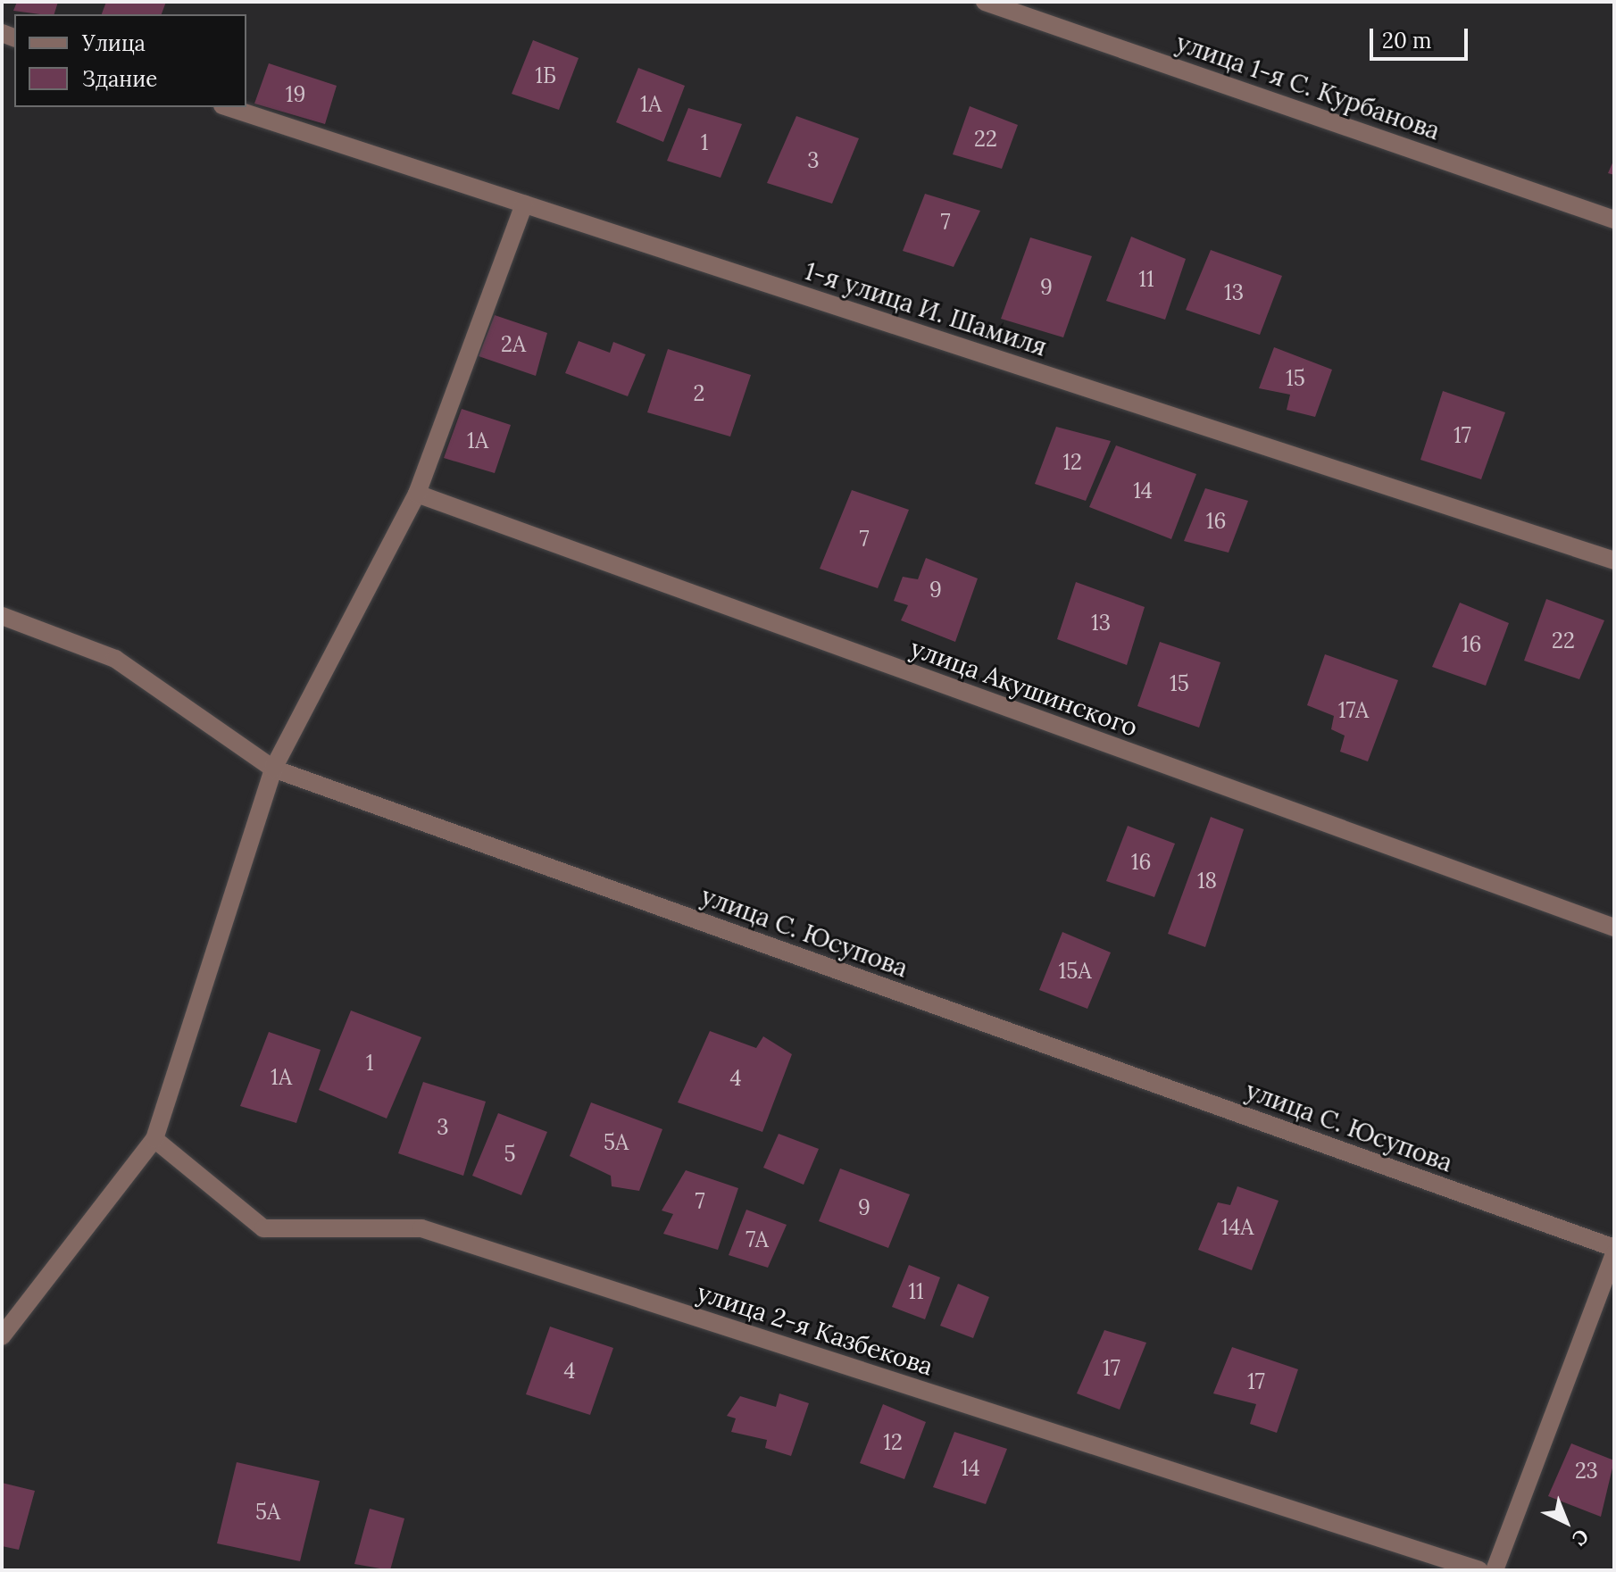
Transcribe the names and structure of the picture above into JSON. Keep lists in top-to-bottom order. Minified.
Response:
{"streets":{"street":["улица 1-я С. Курбанова","1-я улица И. Шамиля","улица Акушинского","улица С. Юсупова","улица 2-я Казбекова"]},"house_numbers":["1Б","19","1А","22","1","3","7","11","9","13","2А","15","2","17","1А","12","14","16","7","9","13","22","16","15","17А","16","18","15А","1","1А","4","3","5А","5","7","9","14А","7А","11","17","4","17","12","14","23","5А"],"legend":["Улица","Здание"],"scale_bar":"20 m","north":"bottom right"}
